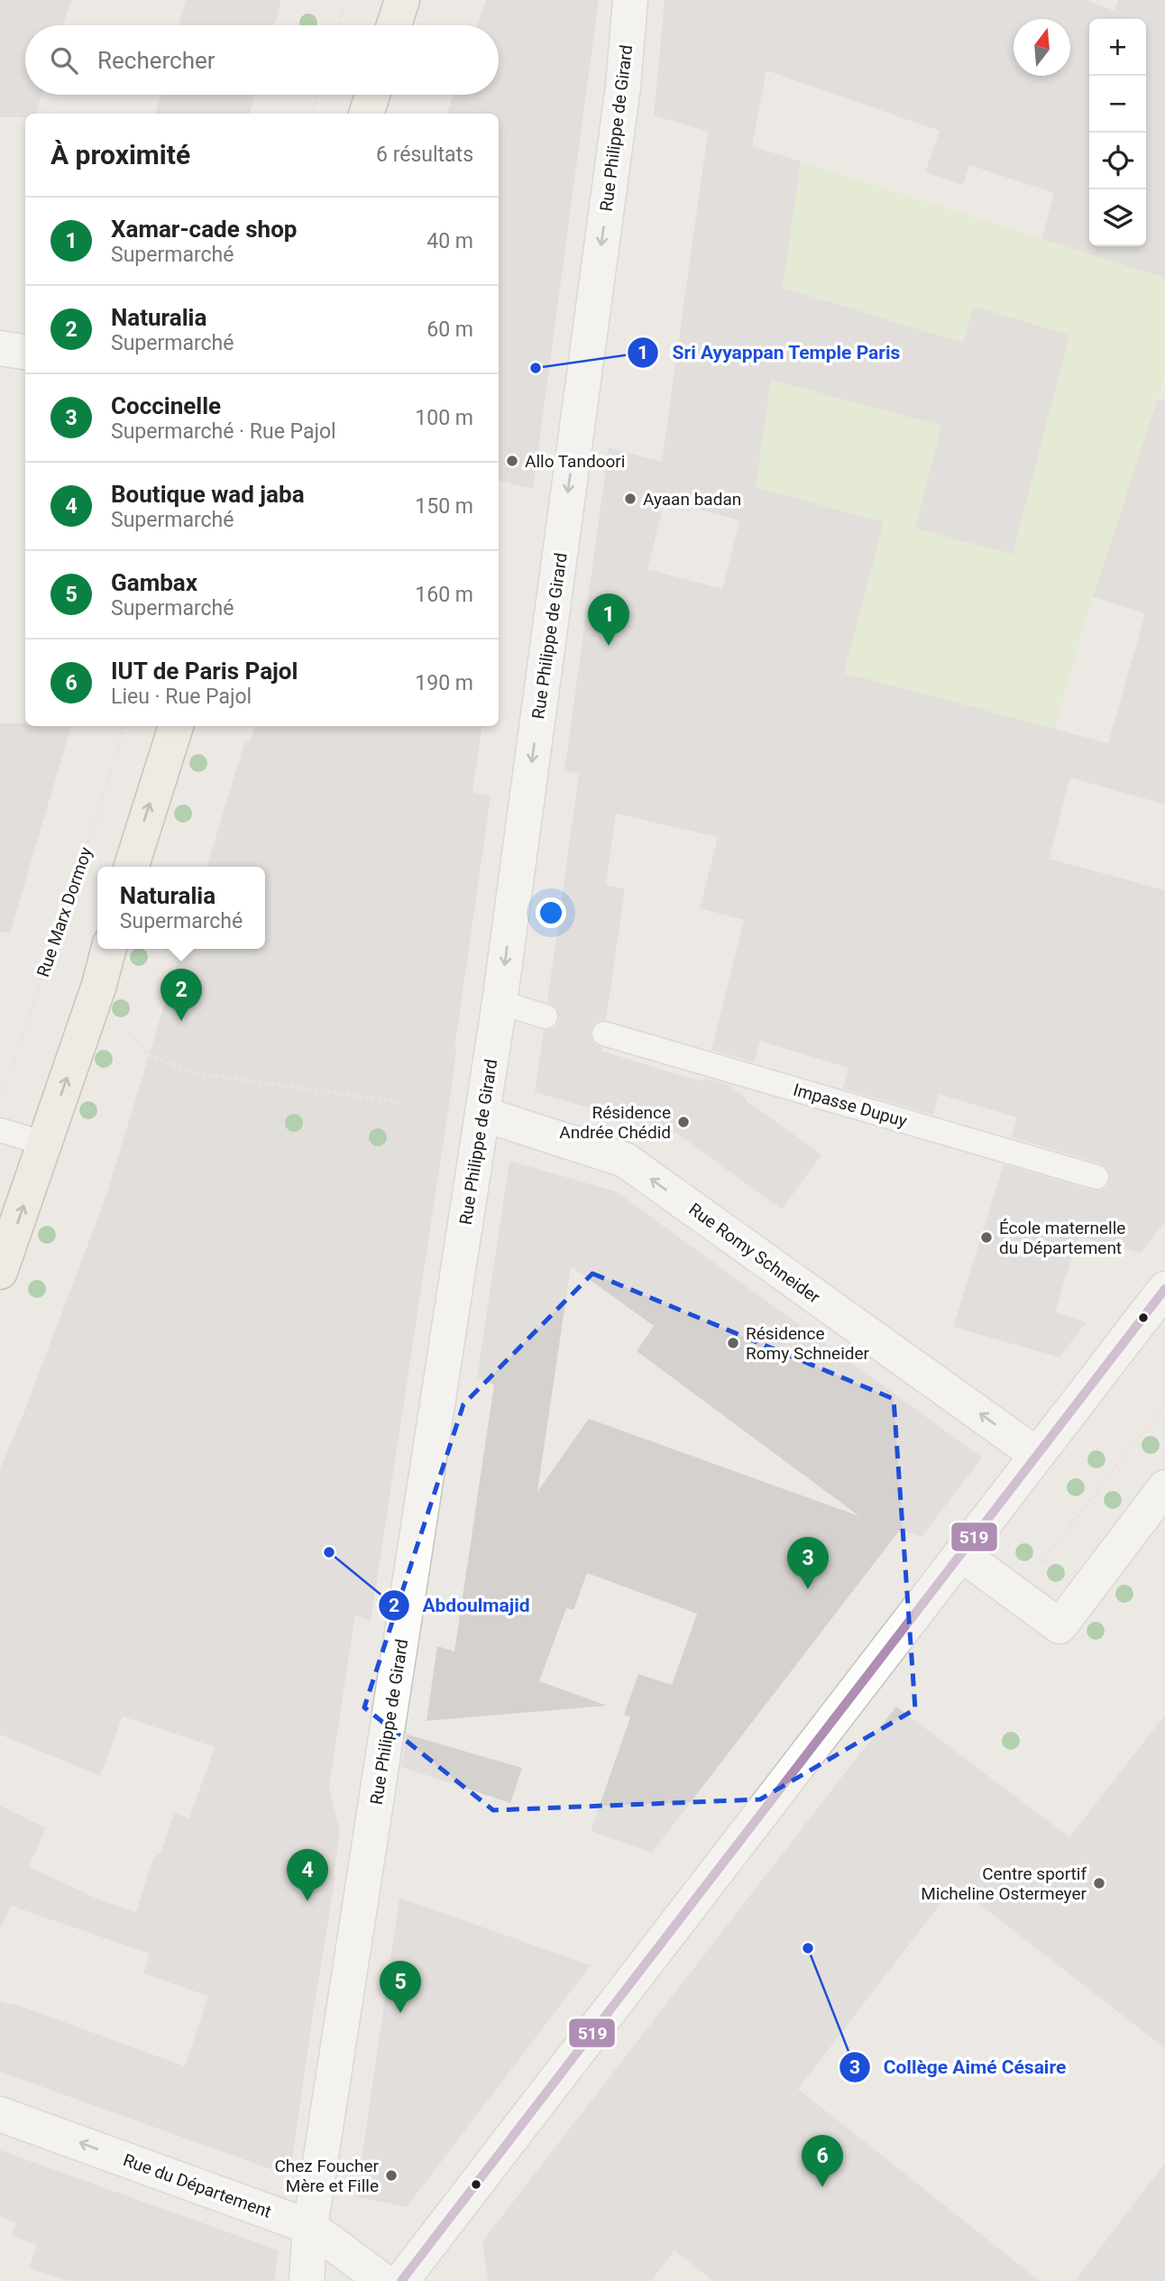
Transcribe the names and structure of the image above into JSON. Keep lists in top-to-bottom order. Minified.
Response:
{"streets":{"street":["Rue Philippe de Girard","Rue Romy Schneider","Rue du Département"],"lane":["Impasse Dupuy"],"path":["Rue Marx Dormoy"]},"crossings":[["Rue Philippe de Girard","Rue Romy Schneider"],["Rue Philippe de Girard","Rue du Département"]],"one_way":["Rue Philippe de Girard","Rue Romy Schneider","Rue du Département"],"places":["Sri Ayyappan Temple Paris","Allo Tandoori","Ayaan badan","Résidence Andrée Chédid","École maternelle du Département","Résidence Romy Schneider","Abdoulmajid","Centre sportif Micheline Ostermeyer","Collège Aimé Césaire","Chez Foucher Mère et Fille"],"lines":["transit line 519"],"north":"top","page":{"map_buttons":["+","−"],"search":"Rechercher","heading":["À proximité","6 résultats"],"list":[{"mark":"1","name":"Xamar-cade shop","note":"Supermarché","value":"40 m"},{"mark":"2","name":"Naturalia","note":"Supermarché","value":"60 m"},{"mark":"3","name":"Coccinelle","note":"Supermarché · Rue Pajol","value":"100 m"},{"mark":"4","name":"Boutique wad jaba","note":"Supermarché","value":"150 m"},{"mark":"5","name":"Gambax","note":"Supermarché","value":"160 m"},{"mark":"6","name":"IUT de Paris Pajol","note":"Lieu · Rue Pajol","value":"190 m"}],"pins":["1","2","3","4","5","6"],"popup":["Naturalia","Supermarché"]}}
